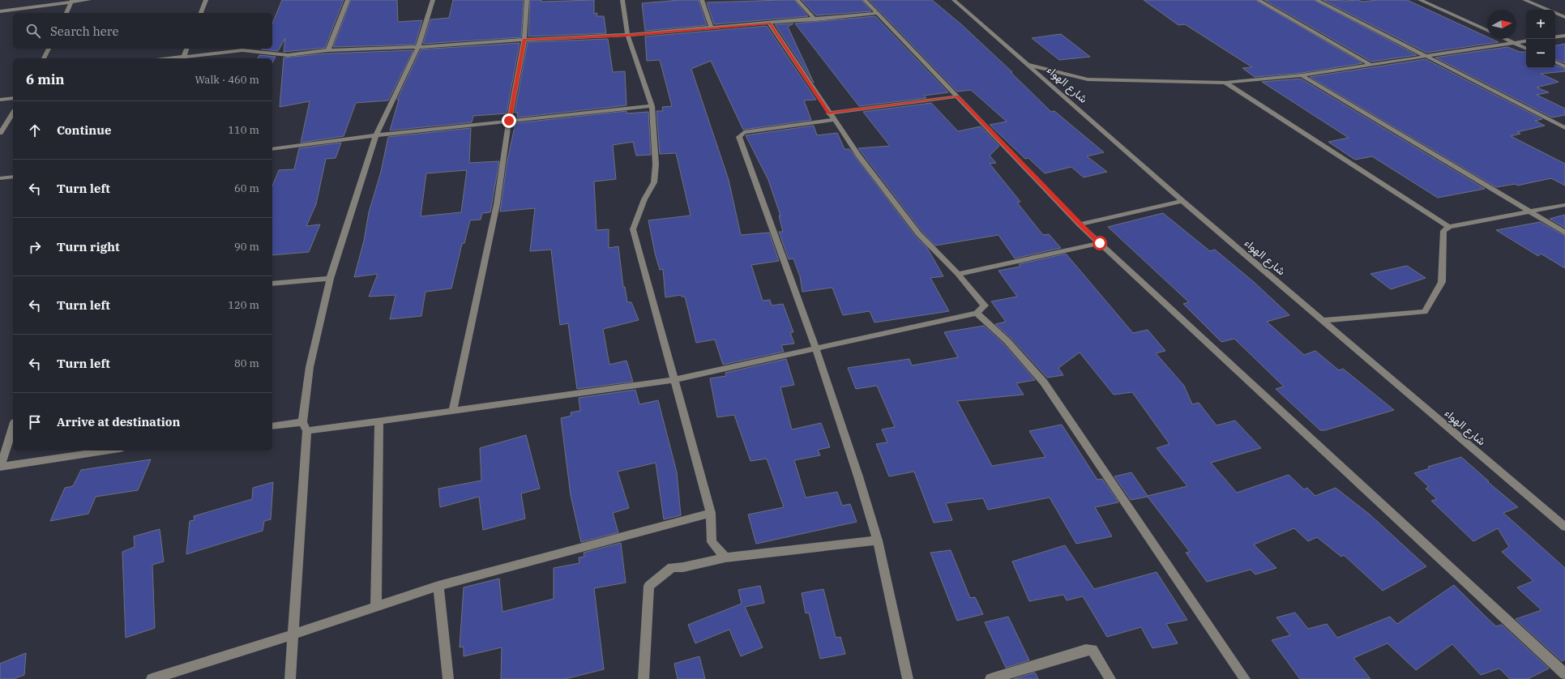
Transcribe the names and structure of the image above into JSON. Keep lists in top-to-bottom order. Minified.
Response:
{"streets":{"street":["شارع الهواء"]},"north":"right","page":{"map_buttons":["+","−"],"search":"Search here","heading":["6 min","Walk · 460 m"],"list":[["Continue","110 m"],["Turn left","60 m"],["Turn right","90 m"],["Turn left","120 m"],["Turn left","80 m"],"Arrive at destination"]}}
